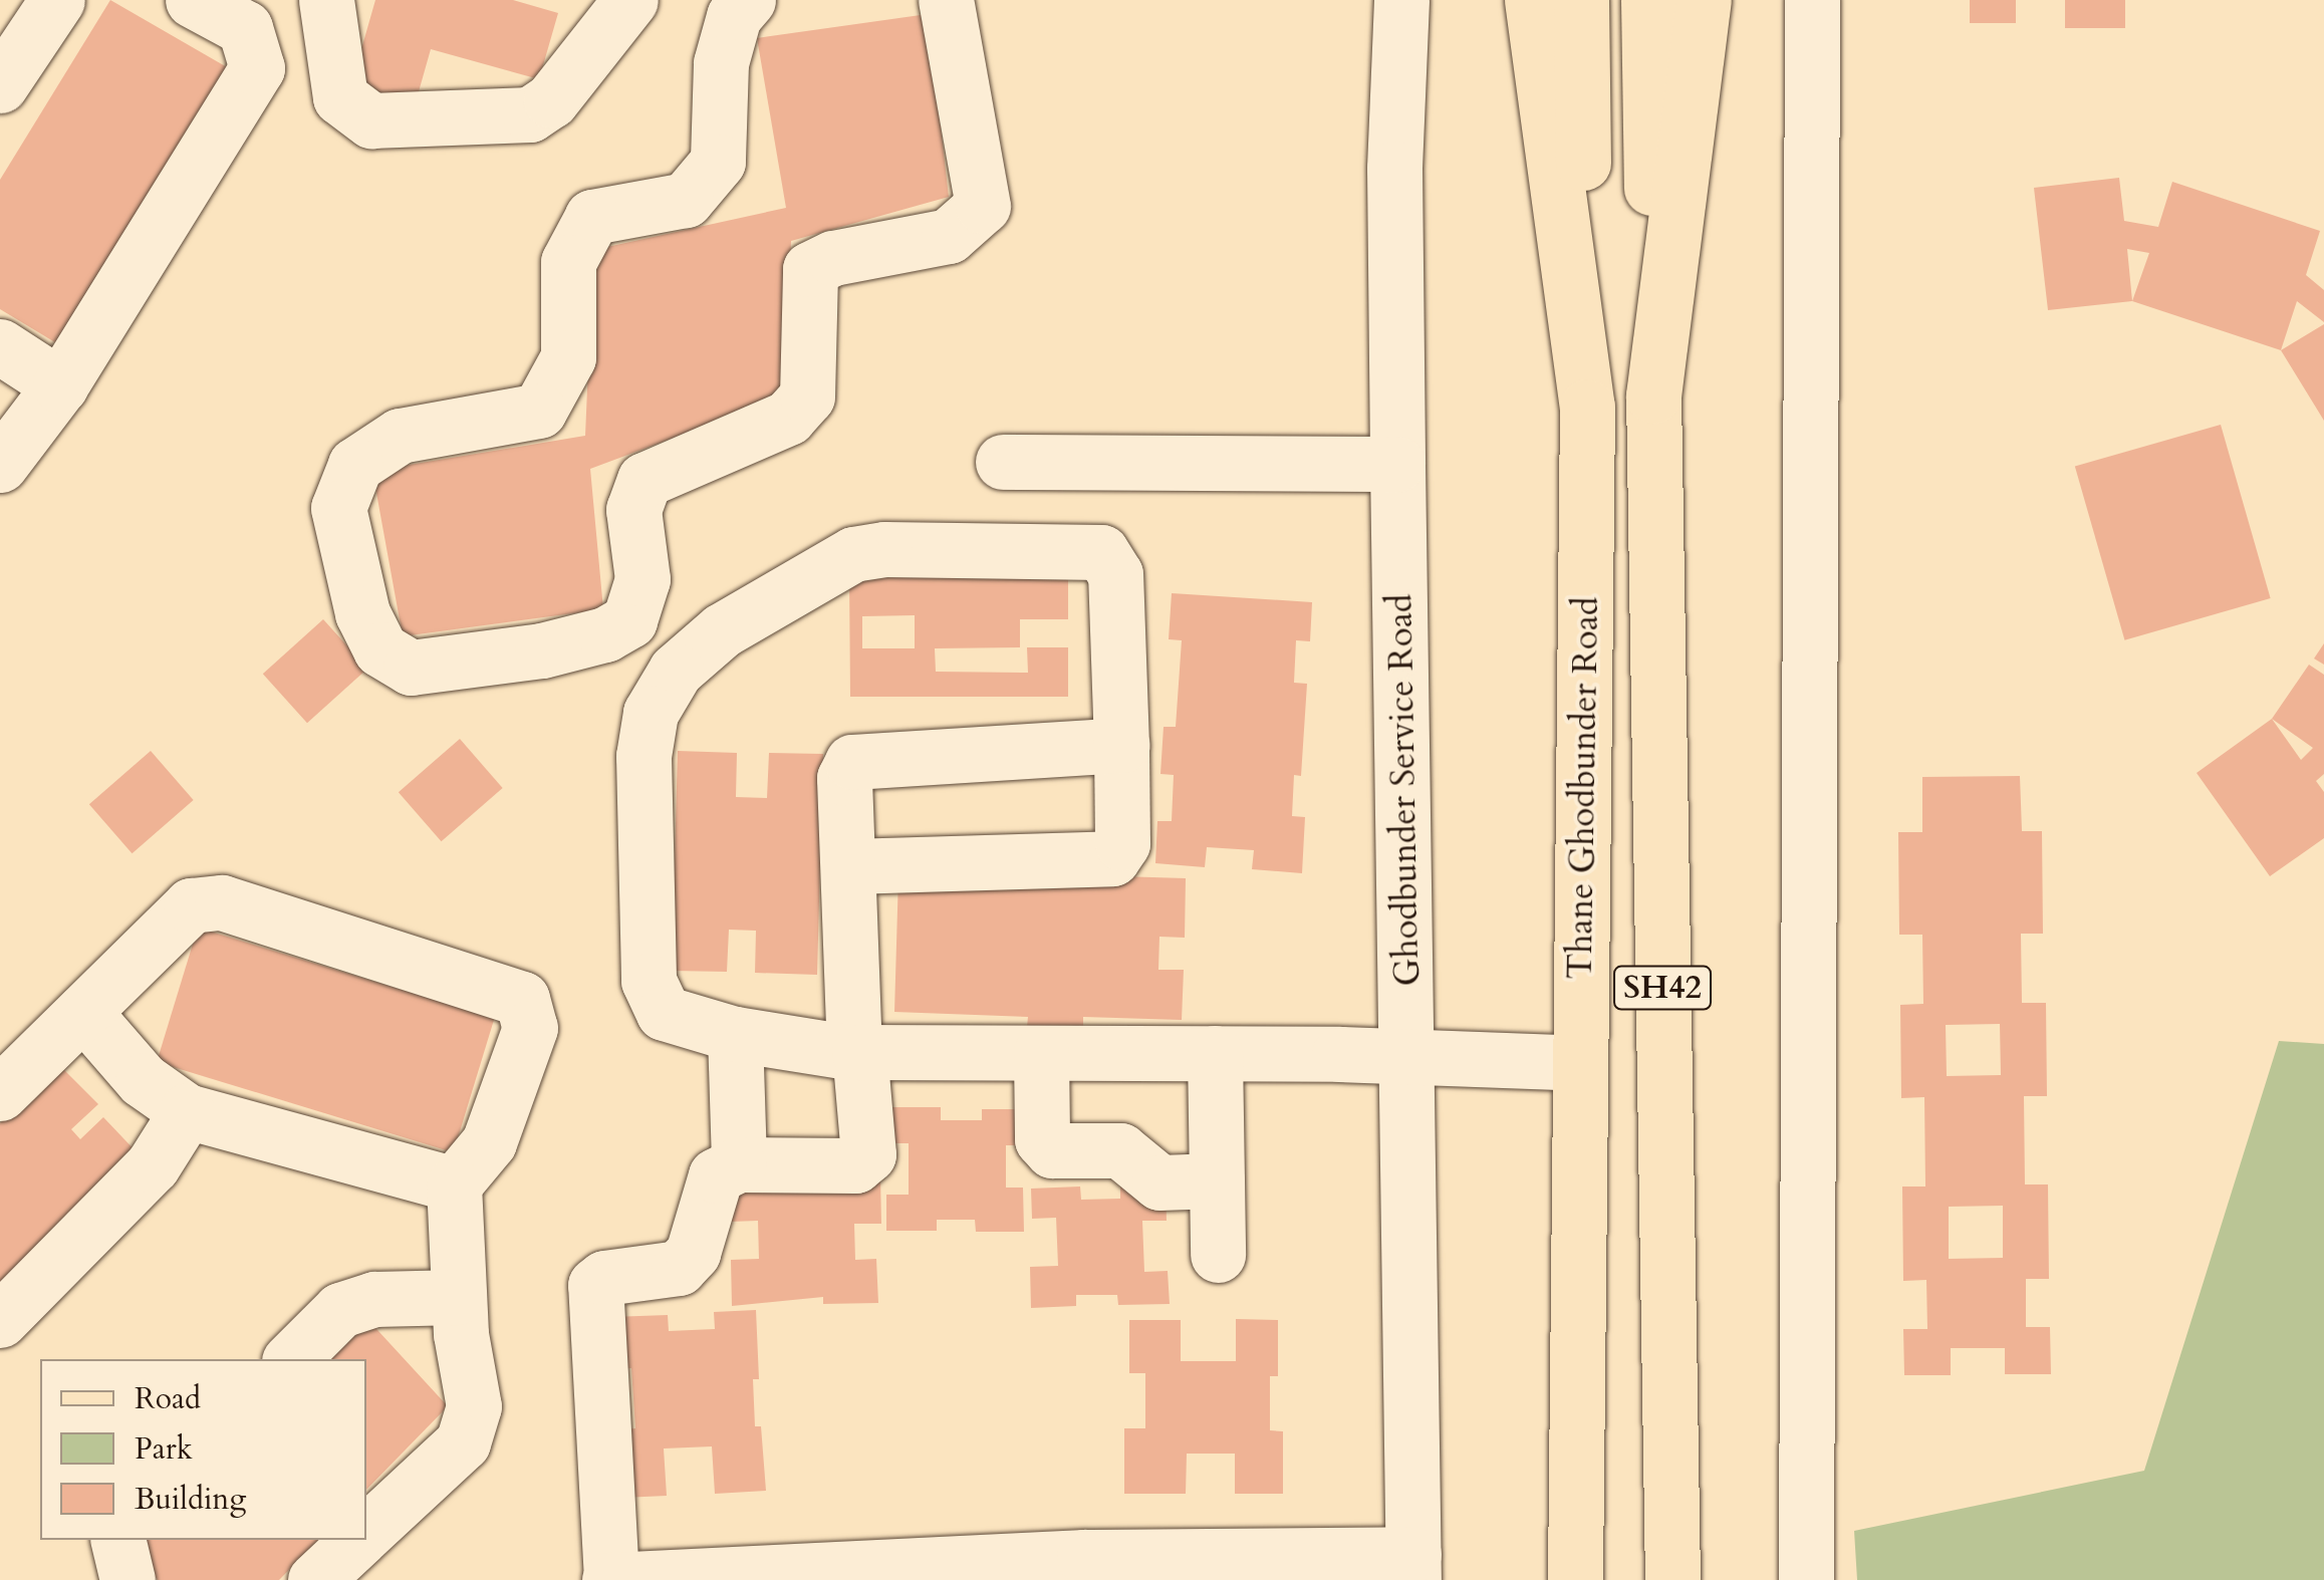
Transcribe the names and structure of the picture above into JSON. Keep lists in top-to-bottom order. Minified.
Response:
{"streets":{"main road":["Thane Ghodbunder Road","SH42"],"street":["Ghodbunder Service Road"]},"legend":["Road","Park","Building"]}
